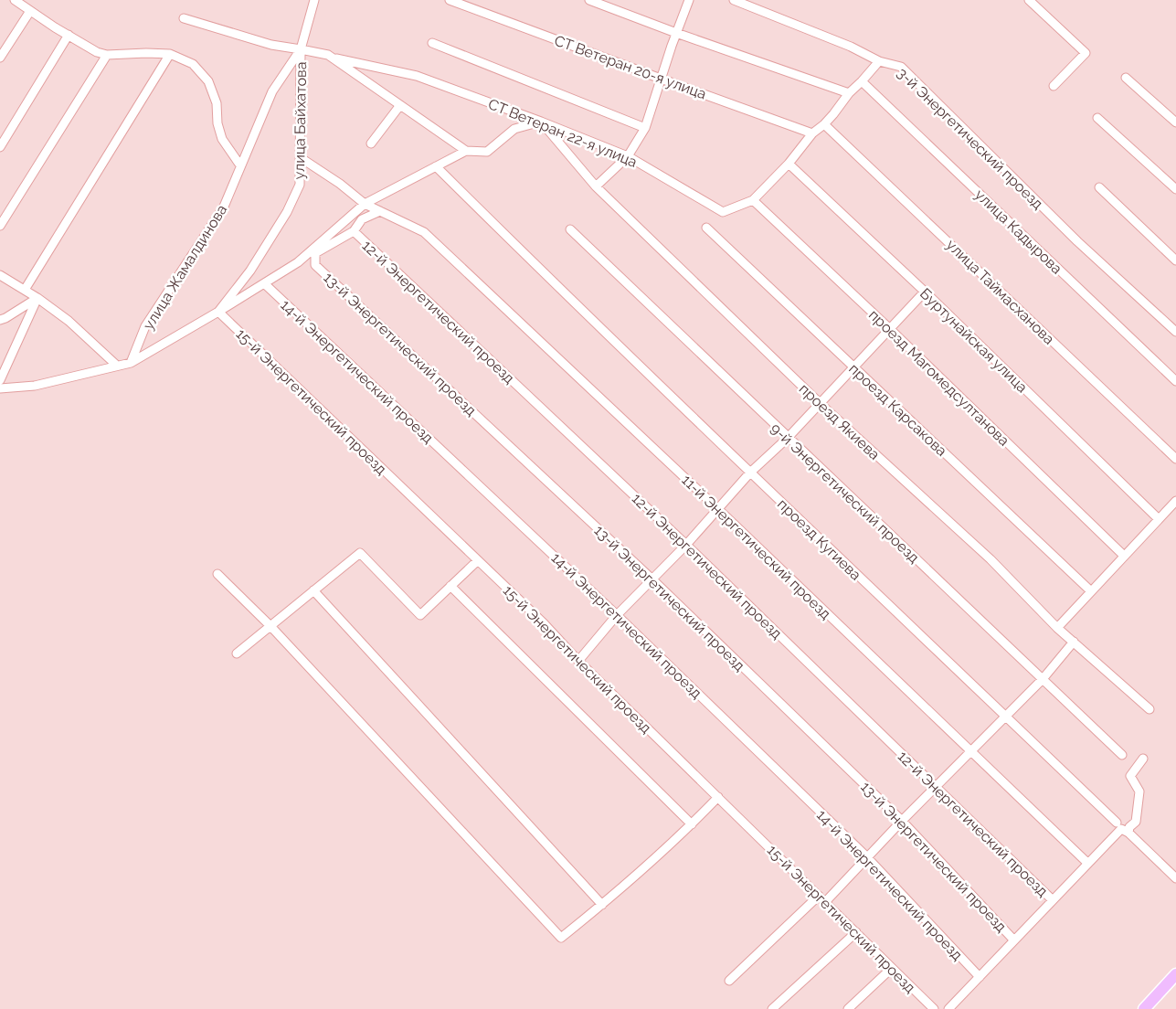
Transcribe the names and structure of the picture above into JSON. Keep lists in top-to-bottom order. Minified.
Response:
{"streets":{"street":["СТ Ветеран 20-я улица","улица Байхатова","СТ Ветеран 22-я улица","3-й Энергетический проезд","улица Кадырова","улица Жамалдинова","улица Таймасханова","12-й Энергетический проезд","Буртунайская улица","13-й Энергетический проезд","14-й Энергетический проезд","проезд Магомедсултанова","15-й Энергетический проезд","проезд Карсакова","проезд Якиева","9-й Энергетический проезд","проезд Кугиева","11-й Энергетический проезд"]},"crossings":[["СТ Ветеран 20-я улица","3-й Энергетический проезд"],["улица Байхатова","СТ Ветеран 22-я улица"],["улица Байхатова","улица Жамалдинова"],["улица Байхатова","15-й Энергетический проезд"],["улица Байхатова","11-й Энергетический проезд"],["СТ Ветеран 22-я улица","3-й Энергетический проезд"],["СТ Ветеран 22-я улица","проезд Магомедсултанова"],["СТ Ветеран 22-я улица","проезд Якиева"],["3-й Энергетический проезд","улица Кадырова"],["3-й Энергетический проезд","улица Таймасханова"],["3-й Энергетический проезд","Буртунайская улица"],["3-й Энергетический проезд","проезд Магомедсултанова"]]}
